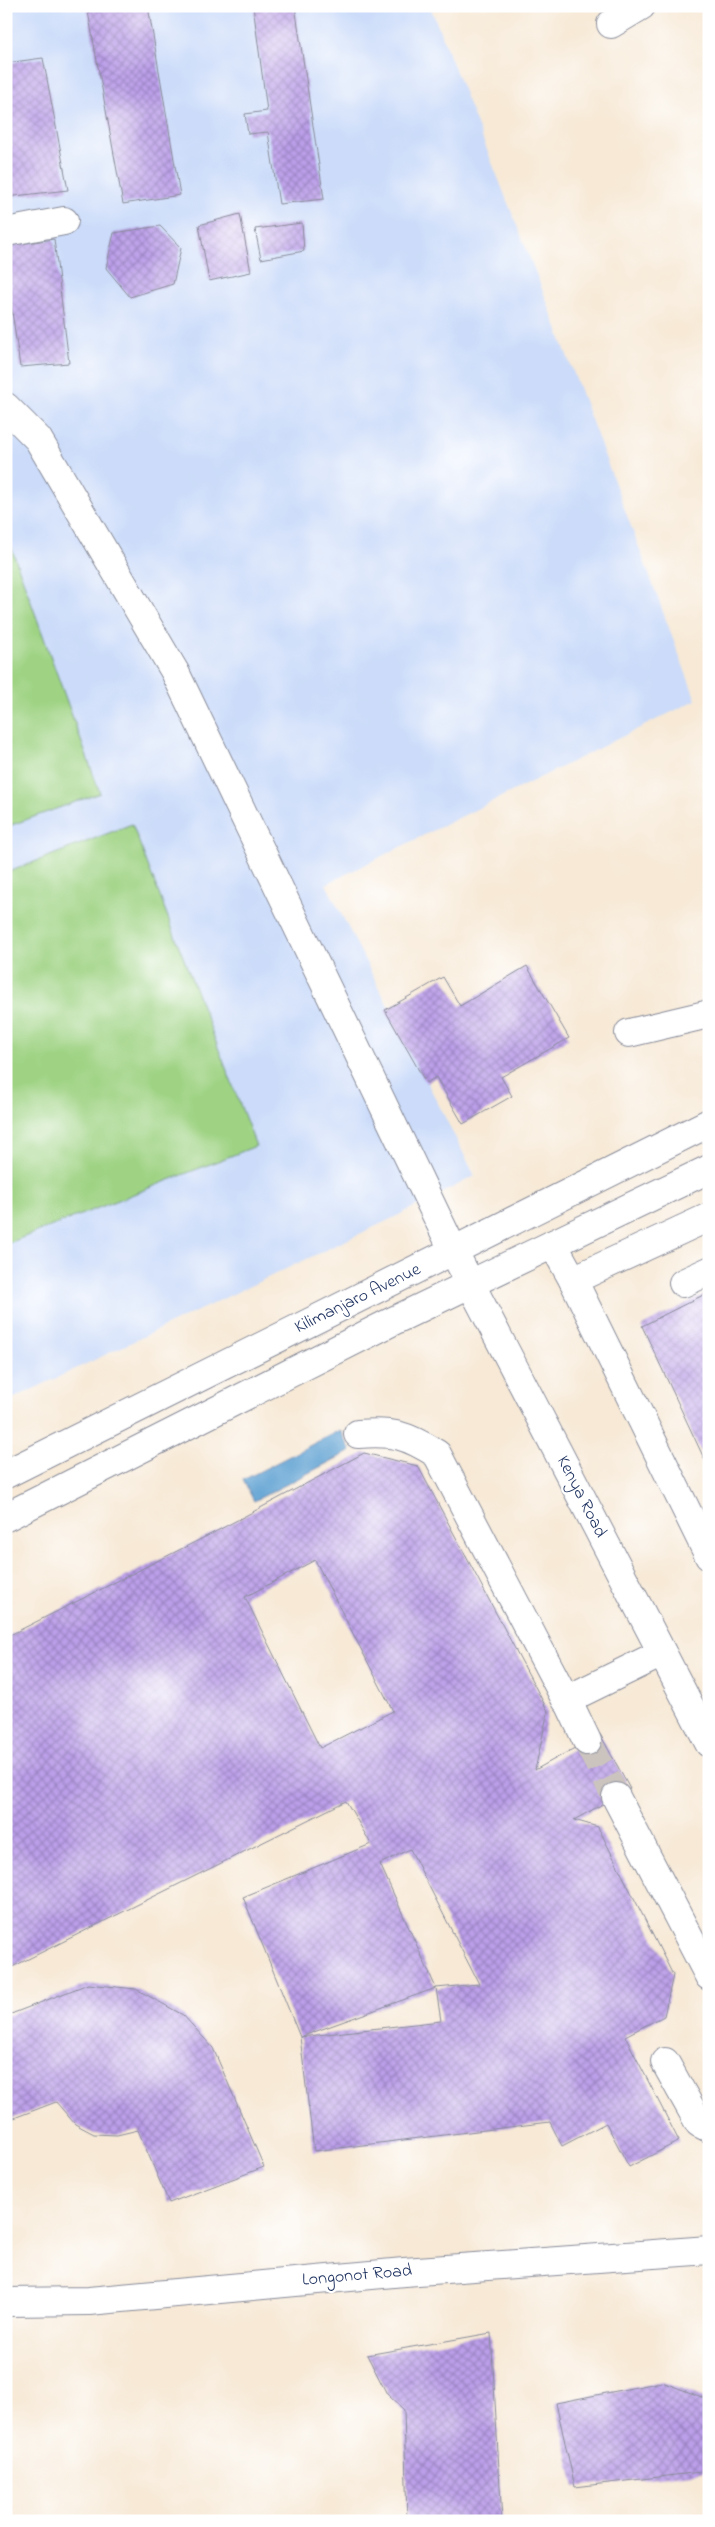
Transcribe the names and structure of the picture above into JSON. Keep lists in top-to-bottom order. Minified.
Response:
{"streets":{"street":["Kilimanjaro Avenue","Kenya Road","Longonot Road"]},"crossings":[["Kilimanjaro Avenue","Kenya Road"]]}
